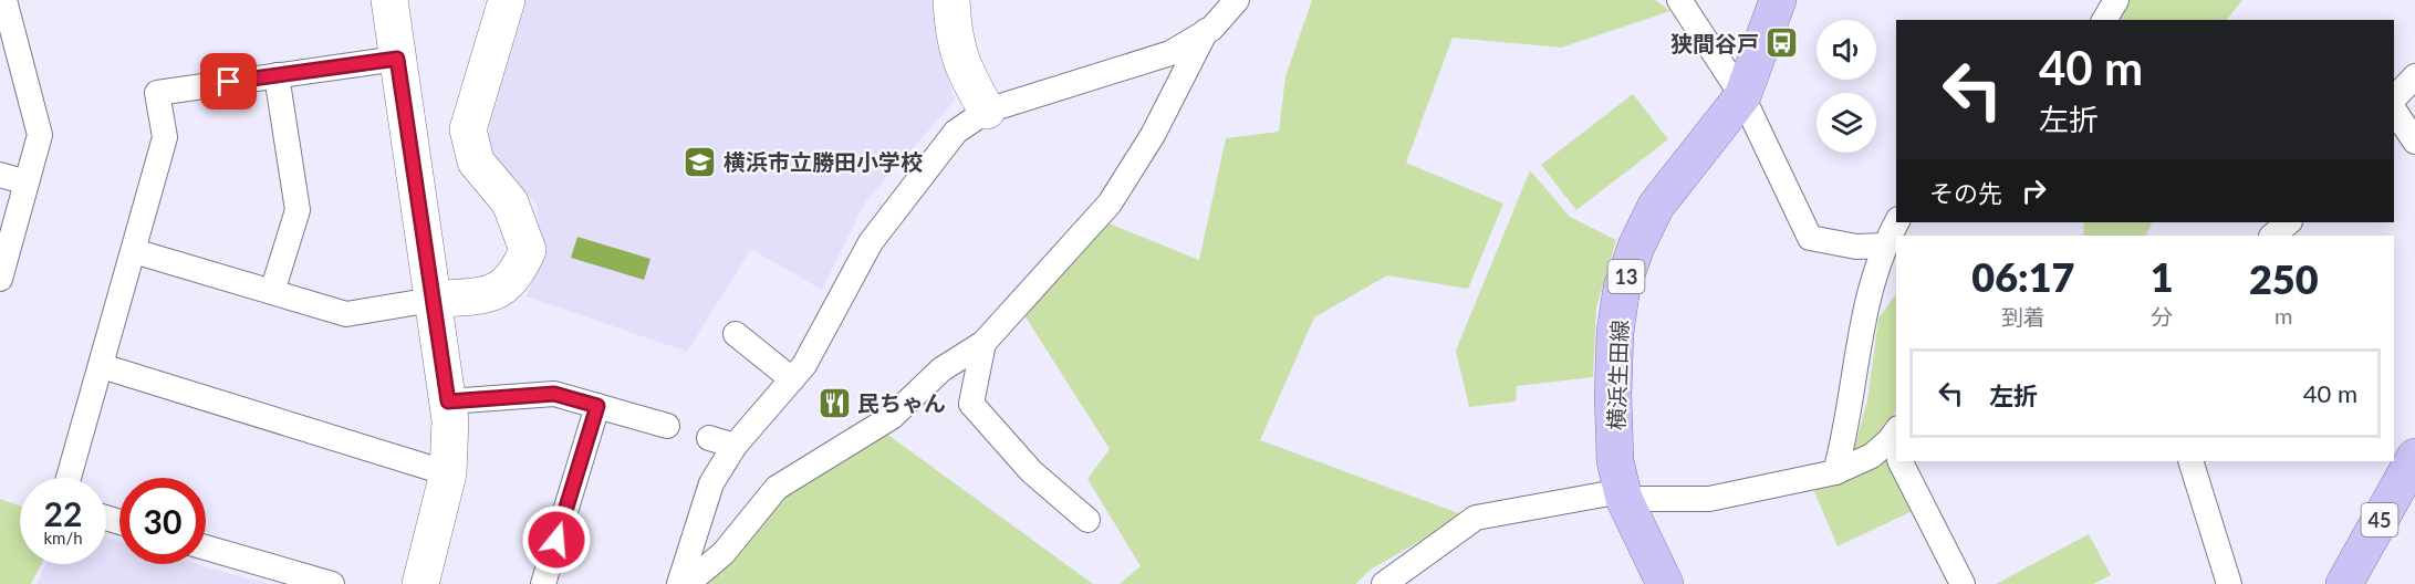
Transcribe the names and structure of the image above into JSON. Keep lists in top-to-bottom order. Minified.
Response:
{"streets":{"main road":["13","横浜生田線","45"]},"places":{"bus stop":["狭間谷戸"],"school or university":["横浜市立勝田小学校"],"restaurant":["民ちゃん"]},"page":{"turn":["40 m","左折"],"then":"その先","eta":["06:17","到着","1","分","250","m"],"list":[{"name":"左折","value":"40 m"}],"speed":"22 km/h","limit":"30"}}
